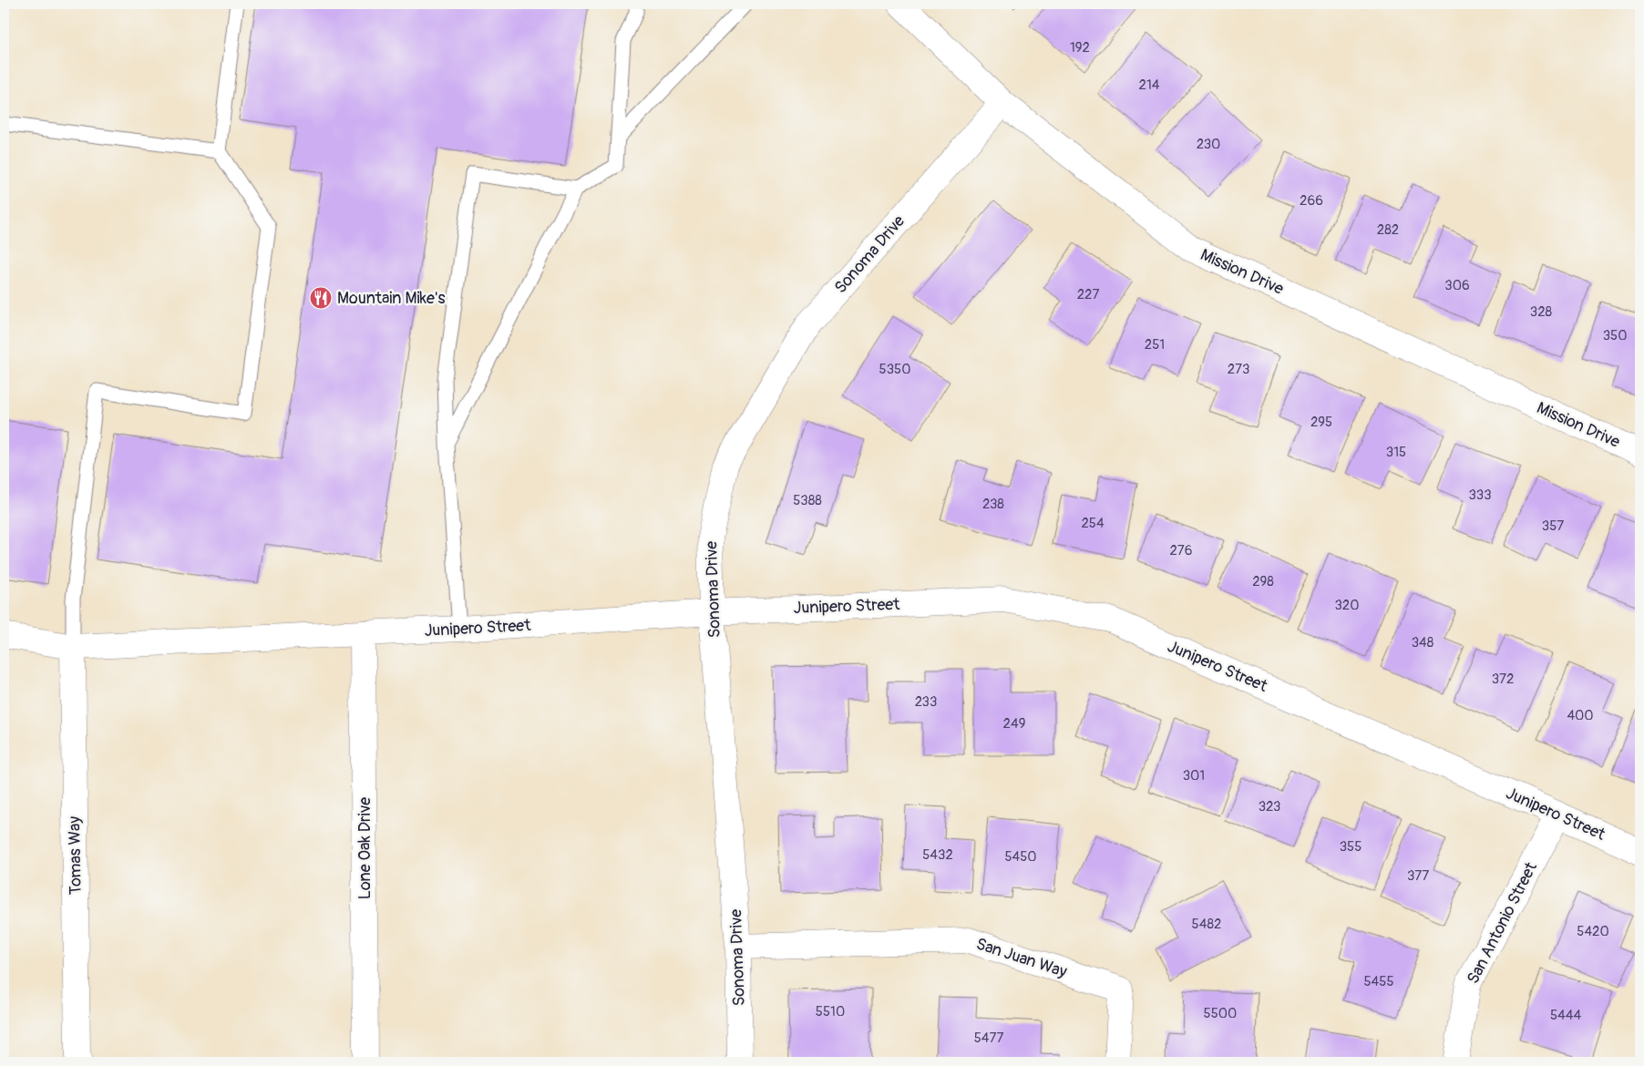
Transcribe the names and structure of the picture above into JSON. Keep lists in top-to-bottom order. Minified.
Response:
{"streets":{"street":["Sonoma Drive","Mission Drive","Junipero Street","Lone Oak Drive","Tomas Way","San Antonio Street","San Juan Way"]},"crossings":[["Sonoma Drive","Mission Drive"],["Sonoma Drive","Junipero Street"],["Sonoma Drive","San Juan Way"],["Junipero Street","Lone Oak Drive"],["Junipero Street","Tomas Way"],["Junipero Street","San Antonio Street"]],"places":{"restaurant":["Mountain Mike's"]},"house_numbers":["192","214","230","266","282","306","227","328","350","251","5350","273","295","315","333","5388","238","254","357","276","298","320","348","372","233","400","249","301","323","355","5432","5450","377","5482","5420","5455","5510","5500","5444","5477"]}
